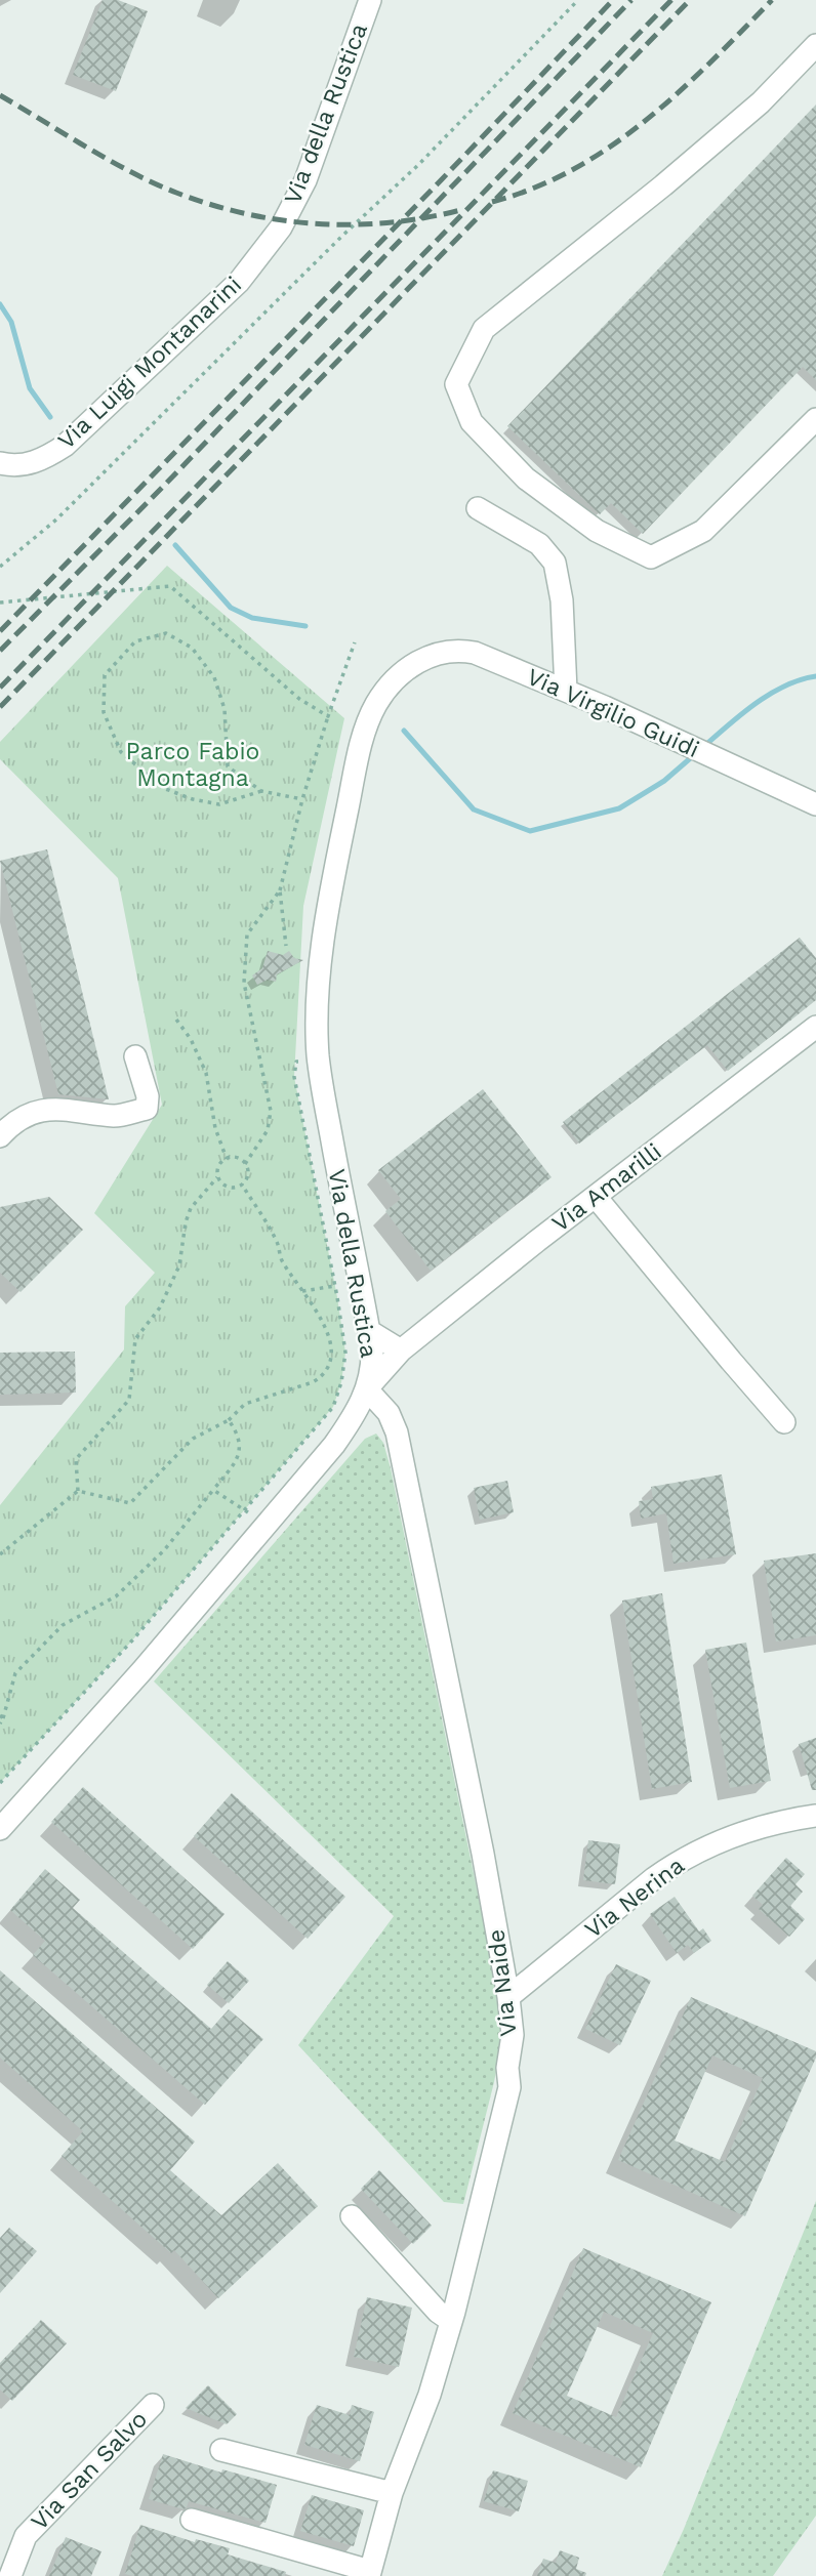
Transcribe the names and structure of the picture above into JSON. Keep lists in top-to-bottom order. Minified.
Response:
{"streets":{"street":["Via della Rustica","Via Luigi Montanarini","Via Virgilio Guidi","Via Amarilli","Via Nerina","Via Naide","Via San Salvo"]},"crossings":[["Via della Rustica","Via Luigi Montanarini"],["Via della Rustica","Via Virgilio Guidi"],["Via della Rustica","Via Amarilli"],["Via della Rustica","Via Naide"],["Via Amarilli","Via Naide"],["Via Nerina","Via Naide"]],"parks":["Parco Fabio Montagna"]}
